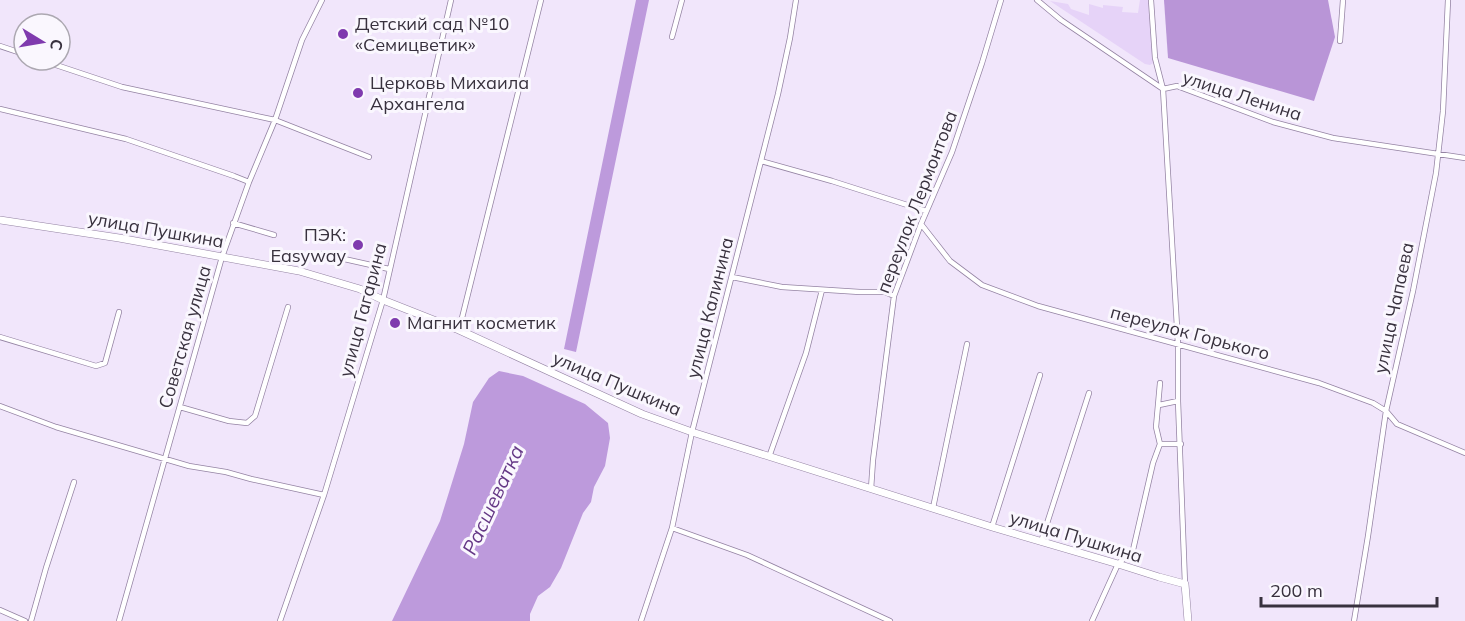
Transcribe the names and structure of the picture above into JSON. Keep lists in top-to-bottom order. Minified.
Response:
{"streets":{"main road":["улица Пушкина"],"street":["улица Ленина","переулок Лермонтова","улица Калинина","улица Чапаева","улица Гагарина","переулок Горького","Советская улица"]},"crossings":[["улица Ленина","улица Чапаева"],["переулок Лермонтова","улица Пушкина"],["переулок Лермонтова","переулок Горького"],["улица Пушкина","улица Калинина"],["улица Пушкина","улица Гагарина"],["улица Пушкина","Советская улица"],["улица Чапаева","переулок Горького"]],"water":["Расшеватка"],"places":["Детский сад №10 «Семицветик»","Церковь Михаила Архангела","ПЭК: Easyway","Магнит косметик"],"scale_bar":"200 m","north":"right"}
